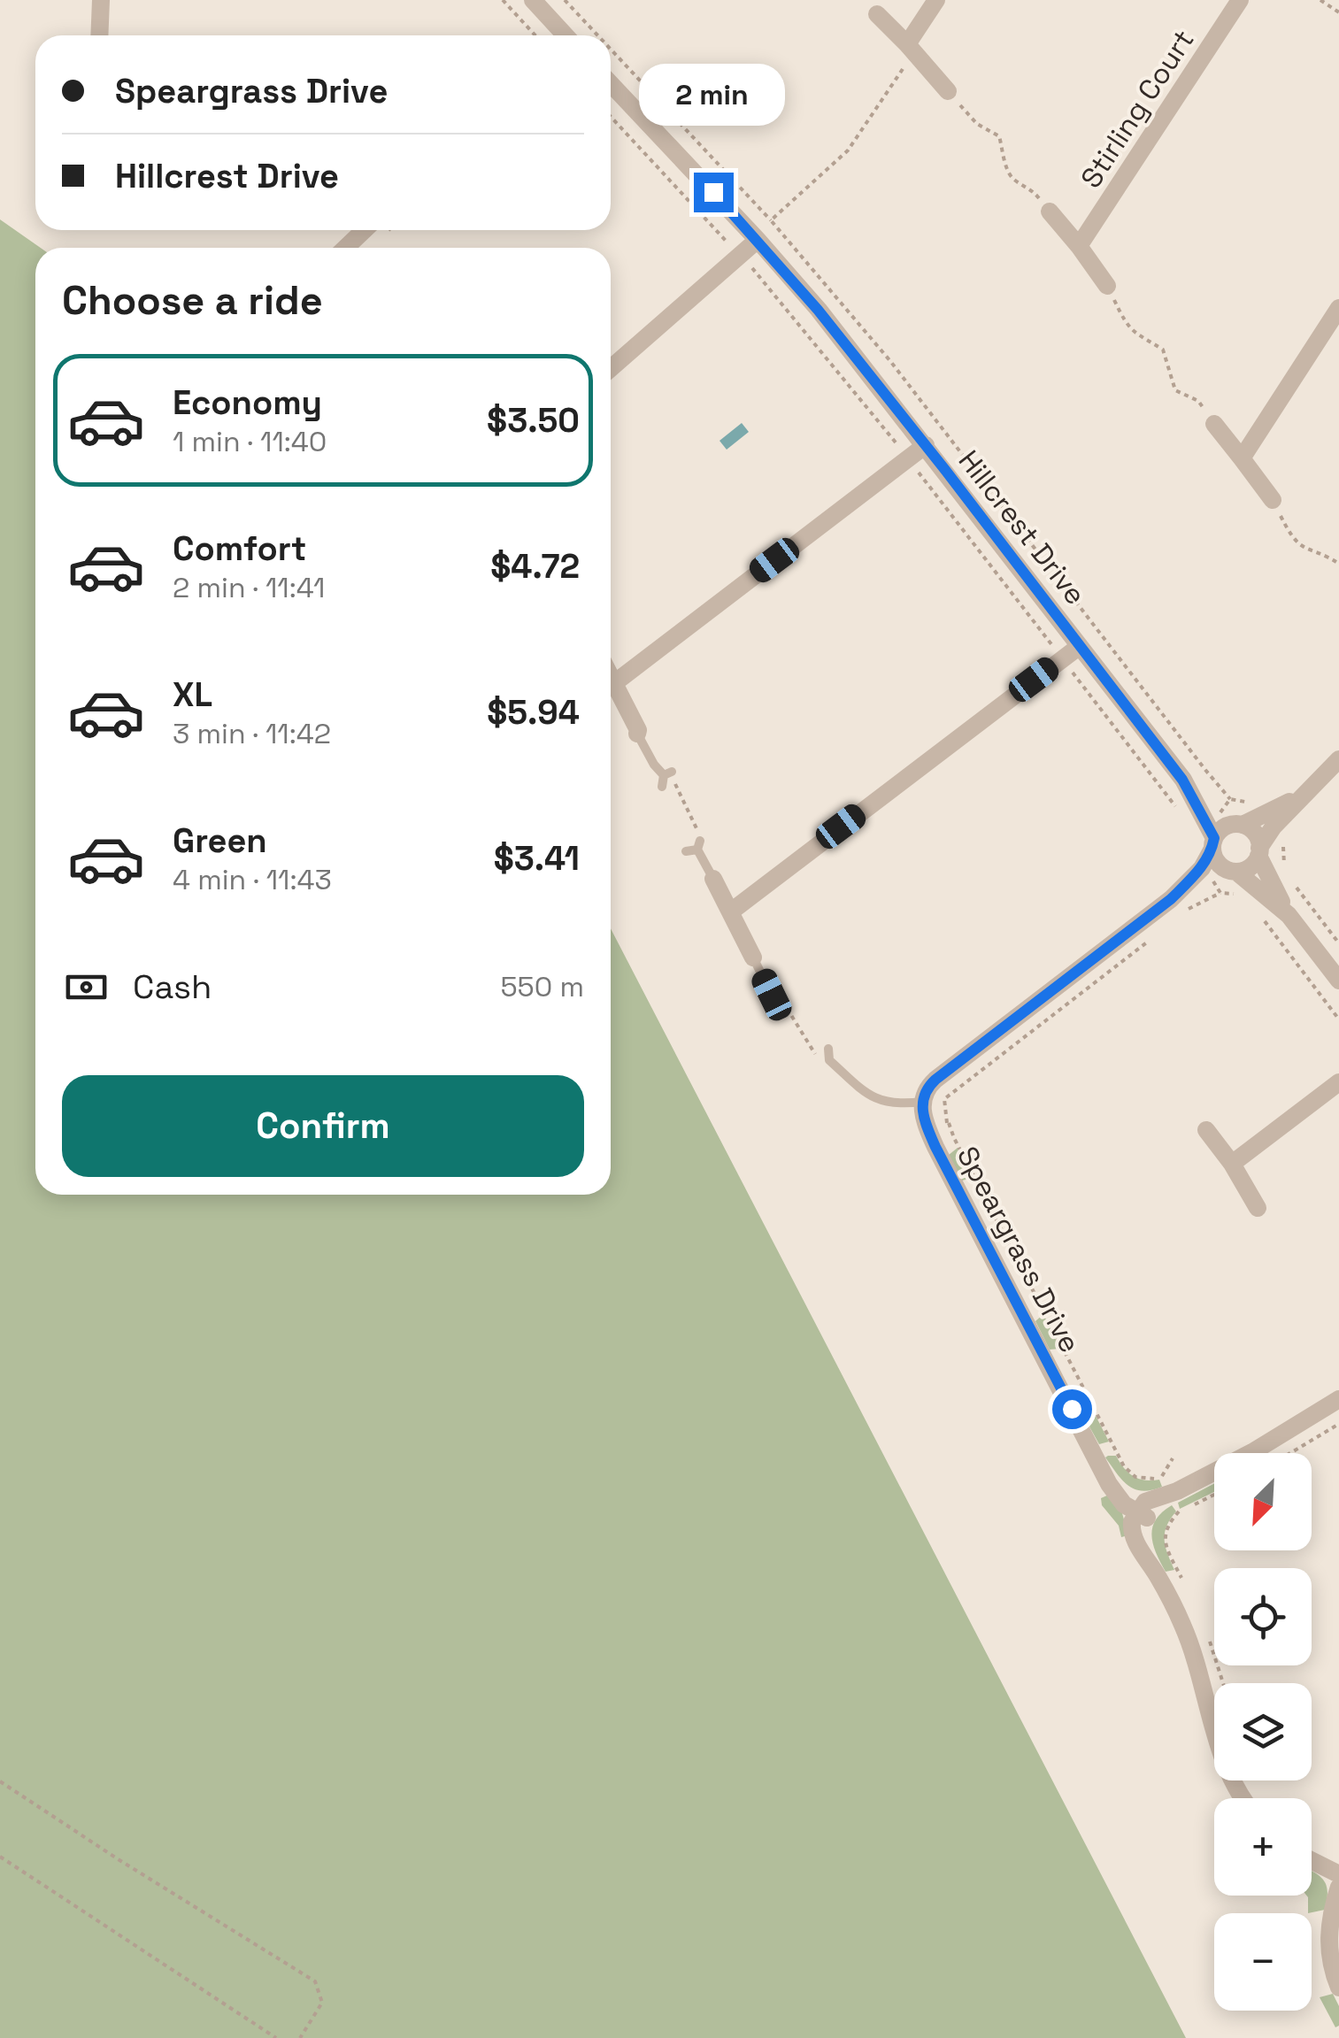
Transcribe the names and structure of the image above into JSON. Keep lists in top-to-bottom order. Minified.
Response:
{"streets":{"street":["Stirling Court","Hillcrest Drive","Speargrass Drive"]},"north":"bottom left","page":{"banner":["Speargrass Drive","Hillcrest Drive"],"bubble":"2 min","heading":"Choose a ride","list":[{"name":"Economy","note":"1 min · 11:40","value":"$3.50"},{"name":"Comfort","note":"2 min · 11:41","value":"$4.72"},{"name":"XL","note":"3 min · 11:42","value":"$5.94"},{"name":"Green","note":"4 min · 11:43","value":"$3.41"}],"pay":["Cash","550 m"],"buttons":"Confirm","map_buttons":["+","−"]}}
